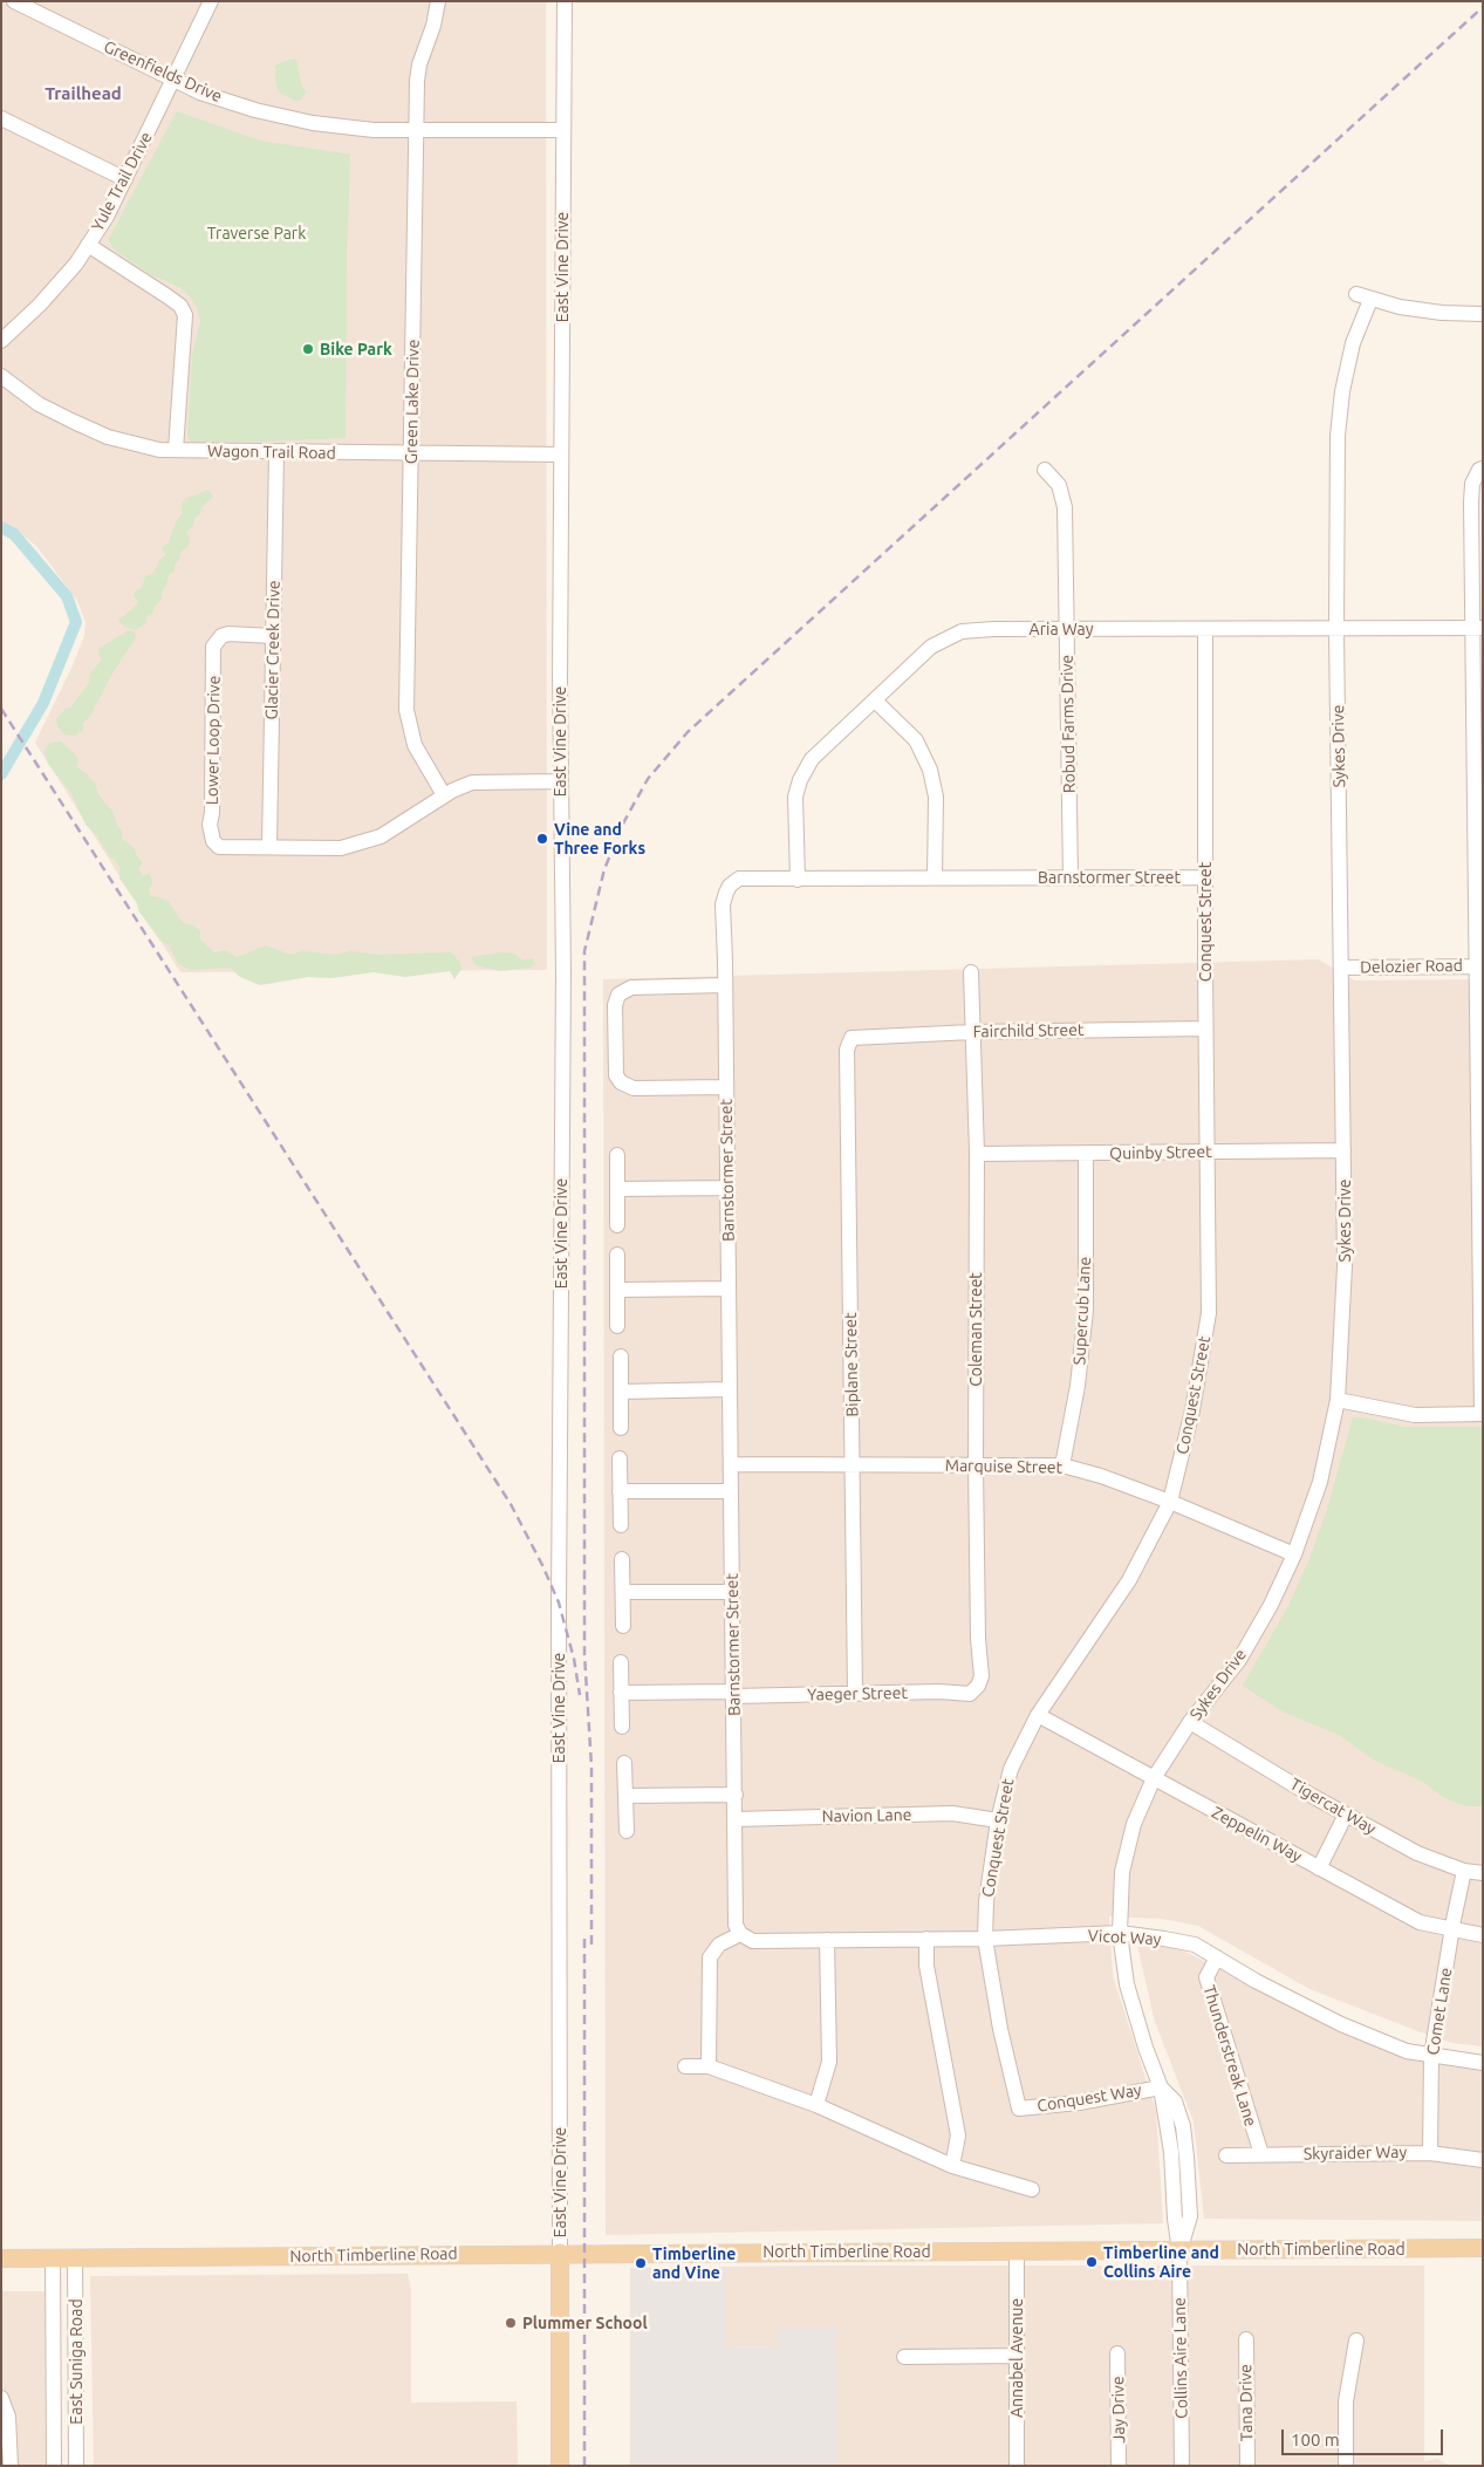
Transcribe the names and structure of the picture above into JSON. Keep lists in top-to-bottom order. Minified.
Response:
{"streets":{"main road":["East Vine Drive","North Timberline Road"],"street":["Greenfields Drive","Yule Trail Drive","Green Lake Drive","Wagon Trail Road","Aria Way","Glacier Creek Drive","Robud Farms Drive","Lower Loop Drive","Sykes Drive","Barnstormer Street","Conquest Street","Delozier Road","Fairchild Street","Quinby Street","Supercub Lane","Coleman Street","Biplane Street","Marquise Street","Yaeger Street","Tigercat Way","Navion Lane","Zeppelin Way","Vicot Way","Comet Lane","Thunderstreak Lane","Conquest Way","Skyraider Way","Annabel Avenue","Collins Aire Lane","East Suniga Road","Tana Drive","Jay Drive"]},"crossings":[["Greenfields Drive","Yule Trail Drive"],["Greenfields Drive","East Vine Drive"],["Greenfields Drive","Green Lake Drive"],["East Vine Drive","Wagon Trail Road"],["East Vine Drive","North Timberline Road"],["Green Lake Drive","Wagon Trail Road"],["Wagon Trail Road","Glacier Creek Drive"],["Aria Way","Robud Farms Drive"],["Aria Way","Sykes Drive"],["Aria Way","Barnstormer Street"],["Aria Way","Conquest Street"],["Glacier Creek Drive","Lower Loop Drive"],["Robud Farms Drive","Barnstormer Street"],["Sykes Drive","Delozier Road"],["Sykes Drive","Quinby Street"],["Sykes Drive","Marquise Street"],["Sykes Drive","Tigercat Way"],["Sykes Drive","Zeppelin Way"],["Sykes Drive","Vicot Way"],["Sykes Drive","Conquest Way"],["Sykes Drive","Collins Aire Lane"],["Barnstormer Street","Conquest Street"],["Barnstormer Street","Marquise Street"],["Barnstormer Street","Yaeger Street"],["Barnstormer Street","Navion Lane"],["Barnstormer Street","Vicot Way"],["Conquest Street","Fairchild Street"],["Conquest Street","Quinby Street"],["Conquest Street","Marquise Street"],["Conquest Street","Navion Lane"],["Conquest Street","Zeppelin Way"],["Conquest Street","Vicot Way"],["Conquest Street","Conquest Way"],["Fairchild Street","Coleman Street"],["Fairchild Street","Biplane Street"],["Quinby Street","Supercub Lane"],["Quinby Street","Coleman Street"],["Supercub Lane","Marquise Street"],["Coleman Street","Marquise Street"],["Coleman Street","Yaeger Street"],["Biplane Street","Marquise Street"],["Biplane Street","Yaeger Street"],["Tigercat Way","Comet Lane"],["Zeppelin Way","Comet Lane"],["Vicot Way","Comet Lane"],["Vicot Way","Thunderstreak Lane"],["Comet Lane","Skyraider Way"],["Thunderstreak Lane","Skyraider Way"],["Conquest Way","Collins Aire Lane"],["North Timberline Road","Annabel Avenue"],["North Timberline Road","Collins Aire Lane"],["North Timberline Road","East Suniga Road"]],"districts":["Trailhead"],"parks":["Traverse Park"],"places":["Bike Park","Vine and Three Forks","Timberline and Collins Aire","Timberline and Vine","Plummer School"],"scale_bar":"100 m"}
